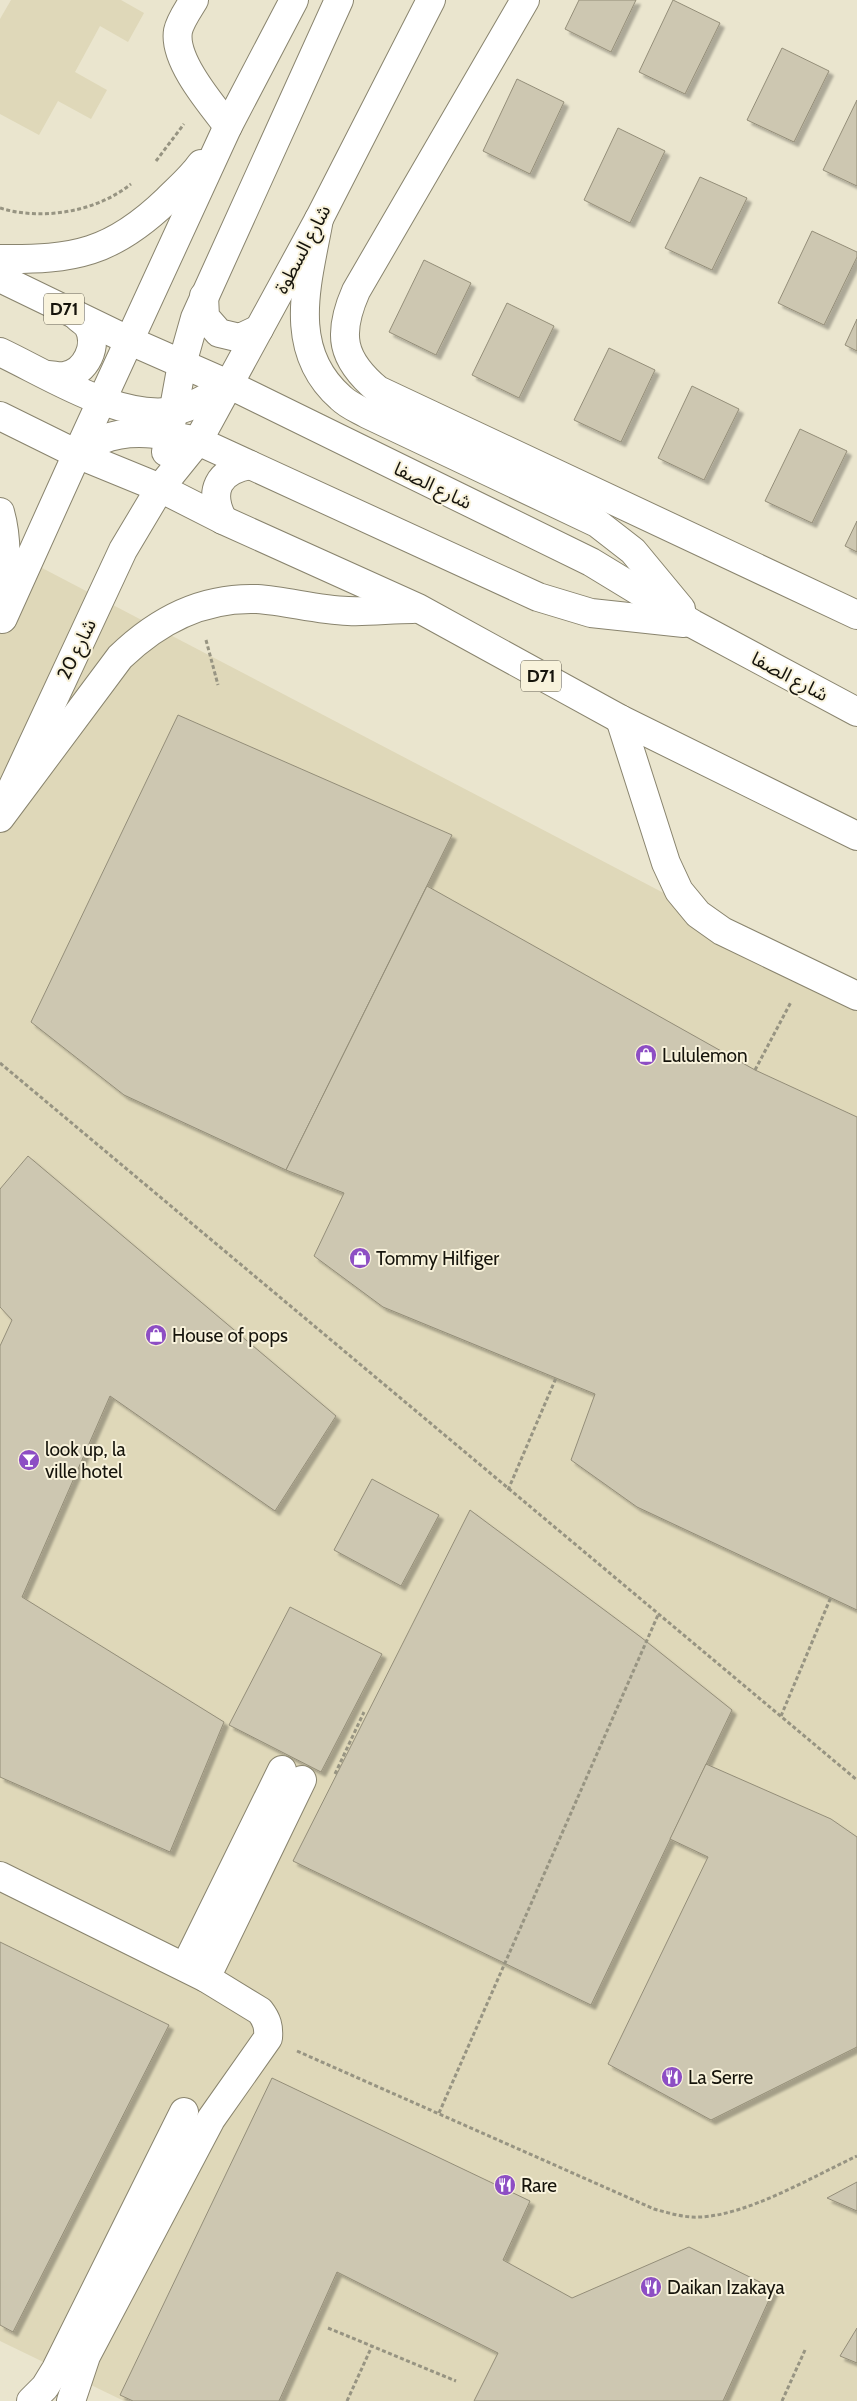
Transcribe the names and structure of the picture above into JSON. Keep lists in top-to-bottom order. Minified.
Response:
{"streets":{"main road":["شارع السطوة","D71","شارع الصفا","شارع 20"]},"crossings":[["شارع السطوة","D71"],["شارع السطوة","شارع الصفا"],["شارع السطوة","شارع 20"],["D71","شارع 20"]],"places":{"shop":["Lululemon","Tommy Hilfiger","House of pops"],"bar":["look up, la ville hotel"],"restaurant":["La Serre","Rare","Daikan Izakaya"]}}
